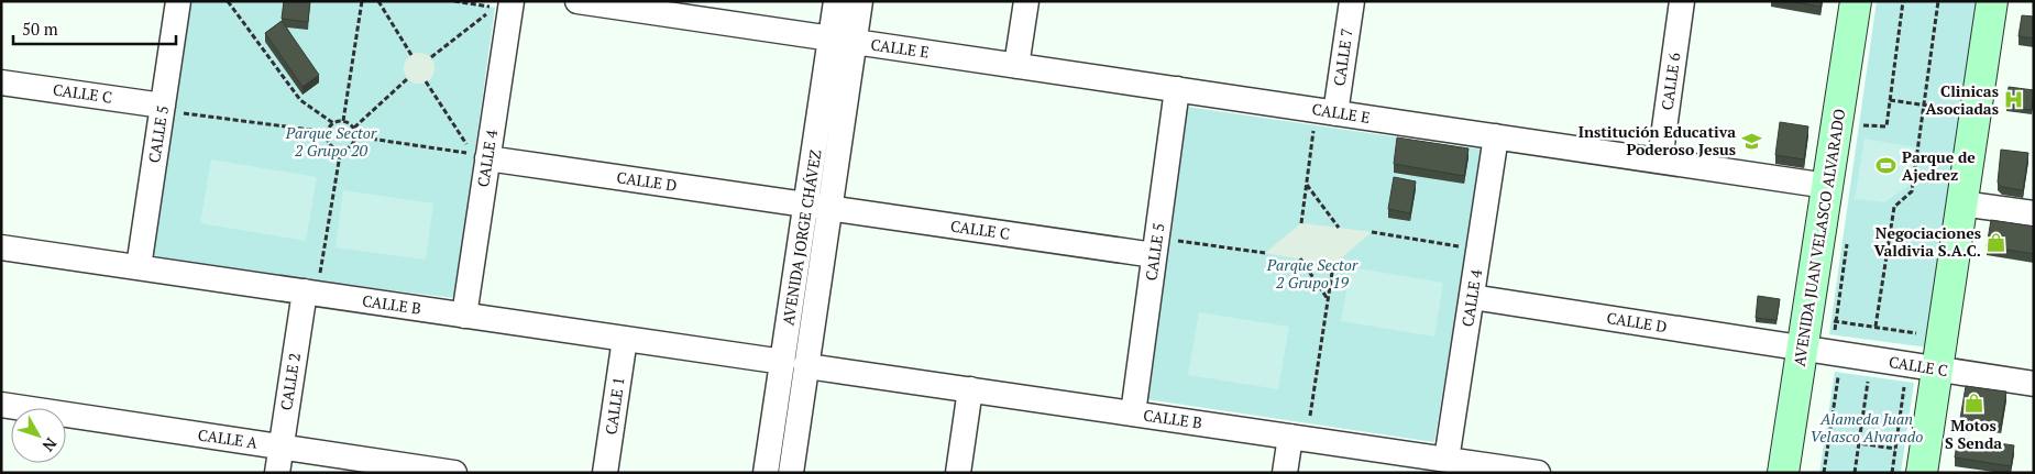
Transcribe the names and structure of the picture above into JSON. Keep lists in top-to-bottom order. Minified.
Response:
{"streets":{"main road":["AVENIDA JUAN VELASCO ALVARADO"],"street":["CALLE E","CALLE 7","CALLE 6","CALLE C","CALLE 5","CALLE 4","CALLE D","AVENIDA JORGE CHÁVEZ","CALLE B","CALLE 2","CALLE 1","CALLE A"]},"crossings":[["CALLE E","CALLE 7"],["CALLE E","CALLE 6"],["CALLE E","CALLE 5"],["CALLE E","CALLE 4"],["CALLE E","AVENIDA JORGE CHÁVEZ"],["CALLE E","AVENIDA JUAN VELASCO ALVARADO"],["CALLE C","CALLE 5"],["CALLE C","CALLE D"],["CALLE C","AVENIDA JORGE CHÁVEZ"],["CALLE C","AVENIDA JUAN VELASCO ALVARADO"],["CALLE 5","CALLE B"],["CALLE 4","CALLE D"],["CALLE 4","CALLE B"],["CALLE D","AVENIDA JORGE CHÁVEZ"],["CALLE D","AVENIDA JUAN VELASCO ALVARADO"],["AVENIDA JORGE CHÁVEZ","CALLE B"],["CALLE B","CALLE 2"],["CALLE B","CALLE 1"],["CALLE 2","CALLE A"]],"parks":["Parque Sector 2 Grupo 20","Parque Sector 2 Grupo 19","Alameda Juan Velasco Alvarado"],"places":{"hospital":["Clinicas Asociadas"],"school or university":["Institución Educativa Poderoso Jesus"],"sports":["Parque de Ajedrez"],"shop":["Negociaciones Valdivia S.A.C.","Motos S Senda"]},"scale_bar":"50 m","north":"bottom right"}
